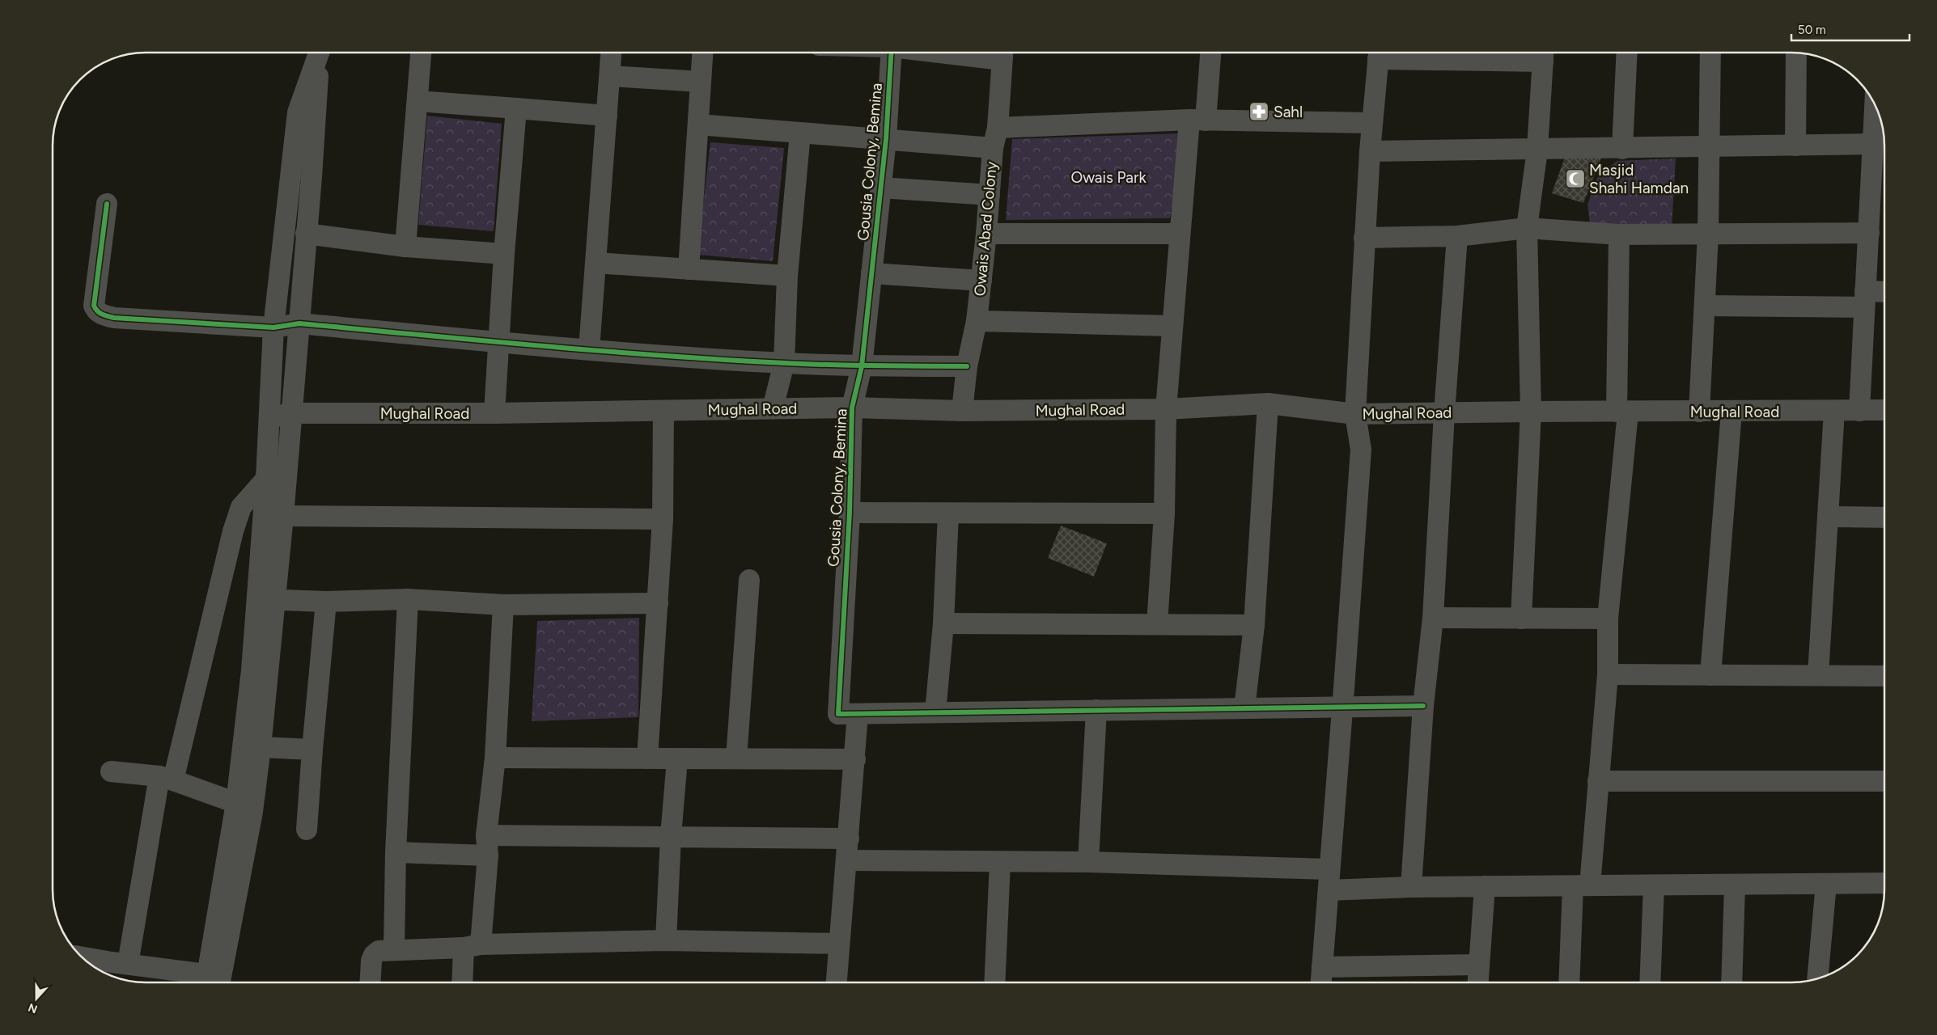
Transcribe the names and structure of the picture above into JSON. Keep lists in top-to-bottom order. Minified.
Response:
{"streets":{"street":["Gousia Colony, Bemina","Owais Abad Colony","Mughal Road"]},"crossings":[["Gousia Colony, Bemina","Mughal Road"],["Owais Abad Colony","Mughal Road"]],"parks":["Owais Park"],"places":{"pharmacy":["Sahl"],"mosque":["Masjid Shahi Hamdan"]},"scale_bar":"50 m","north":"bottom"}
